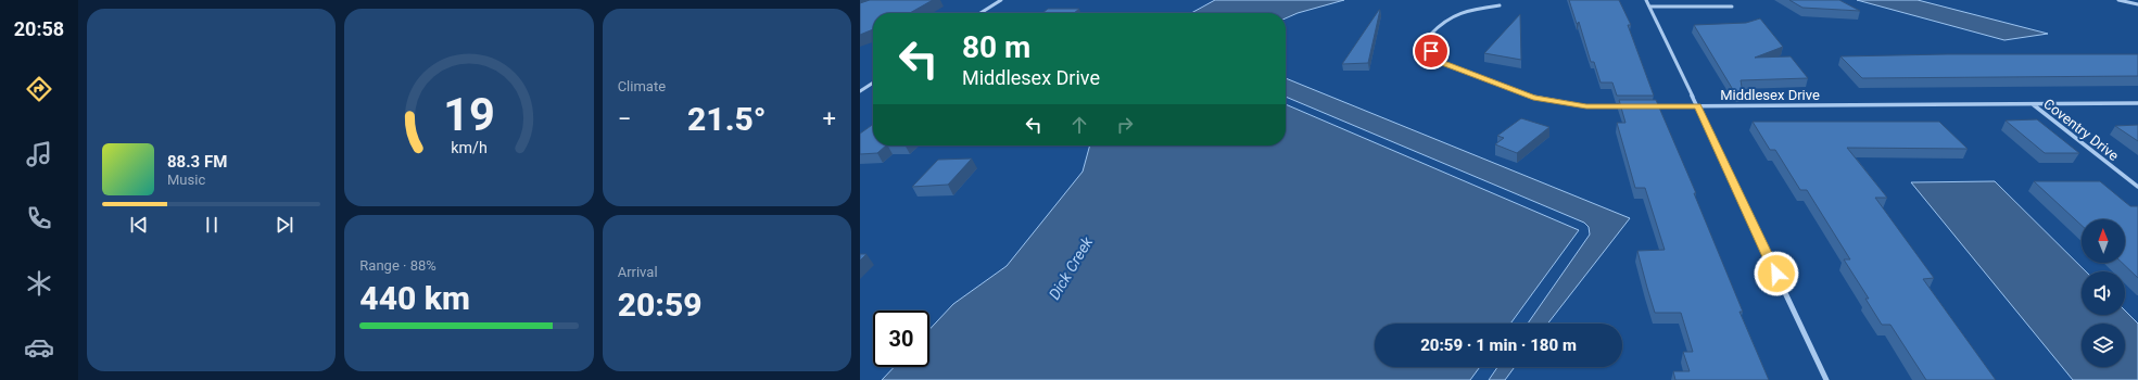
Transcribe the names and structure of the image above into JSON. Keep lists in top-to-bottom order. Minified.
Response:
{"streets":{"street":["Middlesex Drive","Coventry Drive"]},"crossings":[["Middlesex Drive","Coventry Drive"]],"water":["Dick Creek"],"north":"top","page":{"tabs":"20:58","tile":["Climate",["Range · 88%","440 km"],["Arrival","20:59"]],"turn":["80 m","Middlesex Drive"],"heat":["−","21.5°","+"],"song":["88.3 FM","Music"],"limit":"30","trip":"20:59 · 1 min · 180 m","gauge":["19","km/h"]}}
